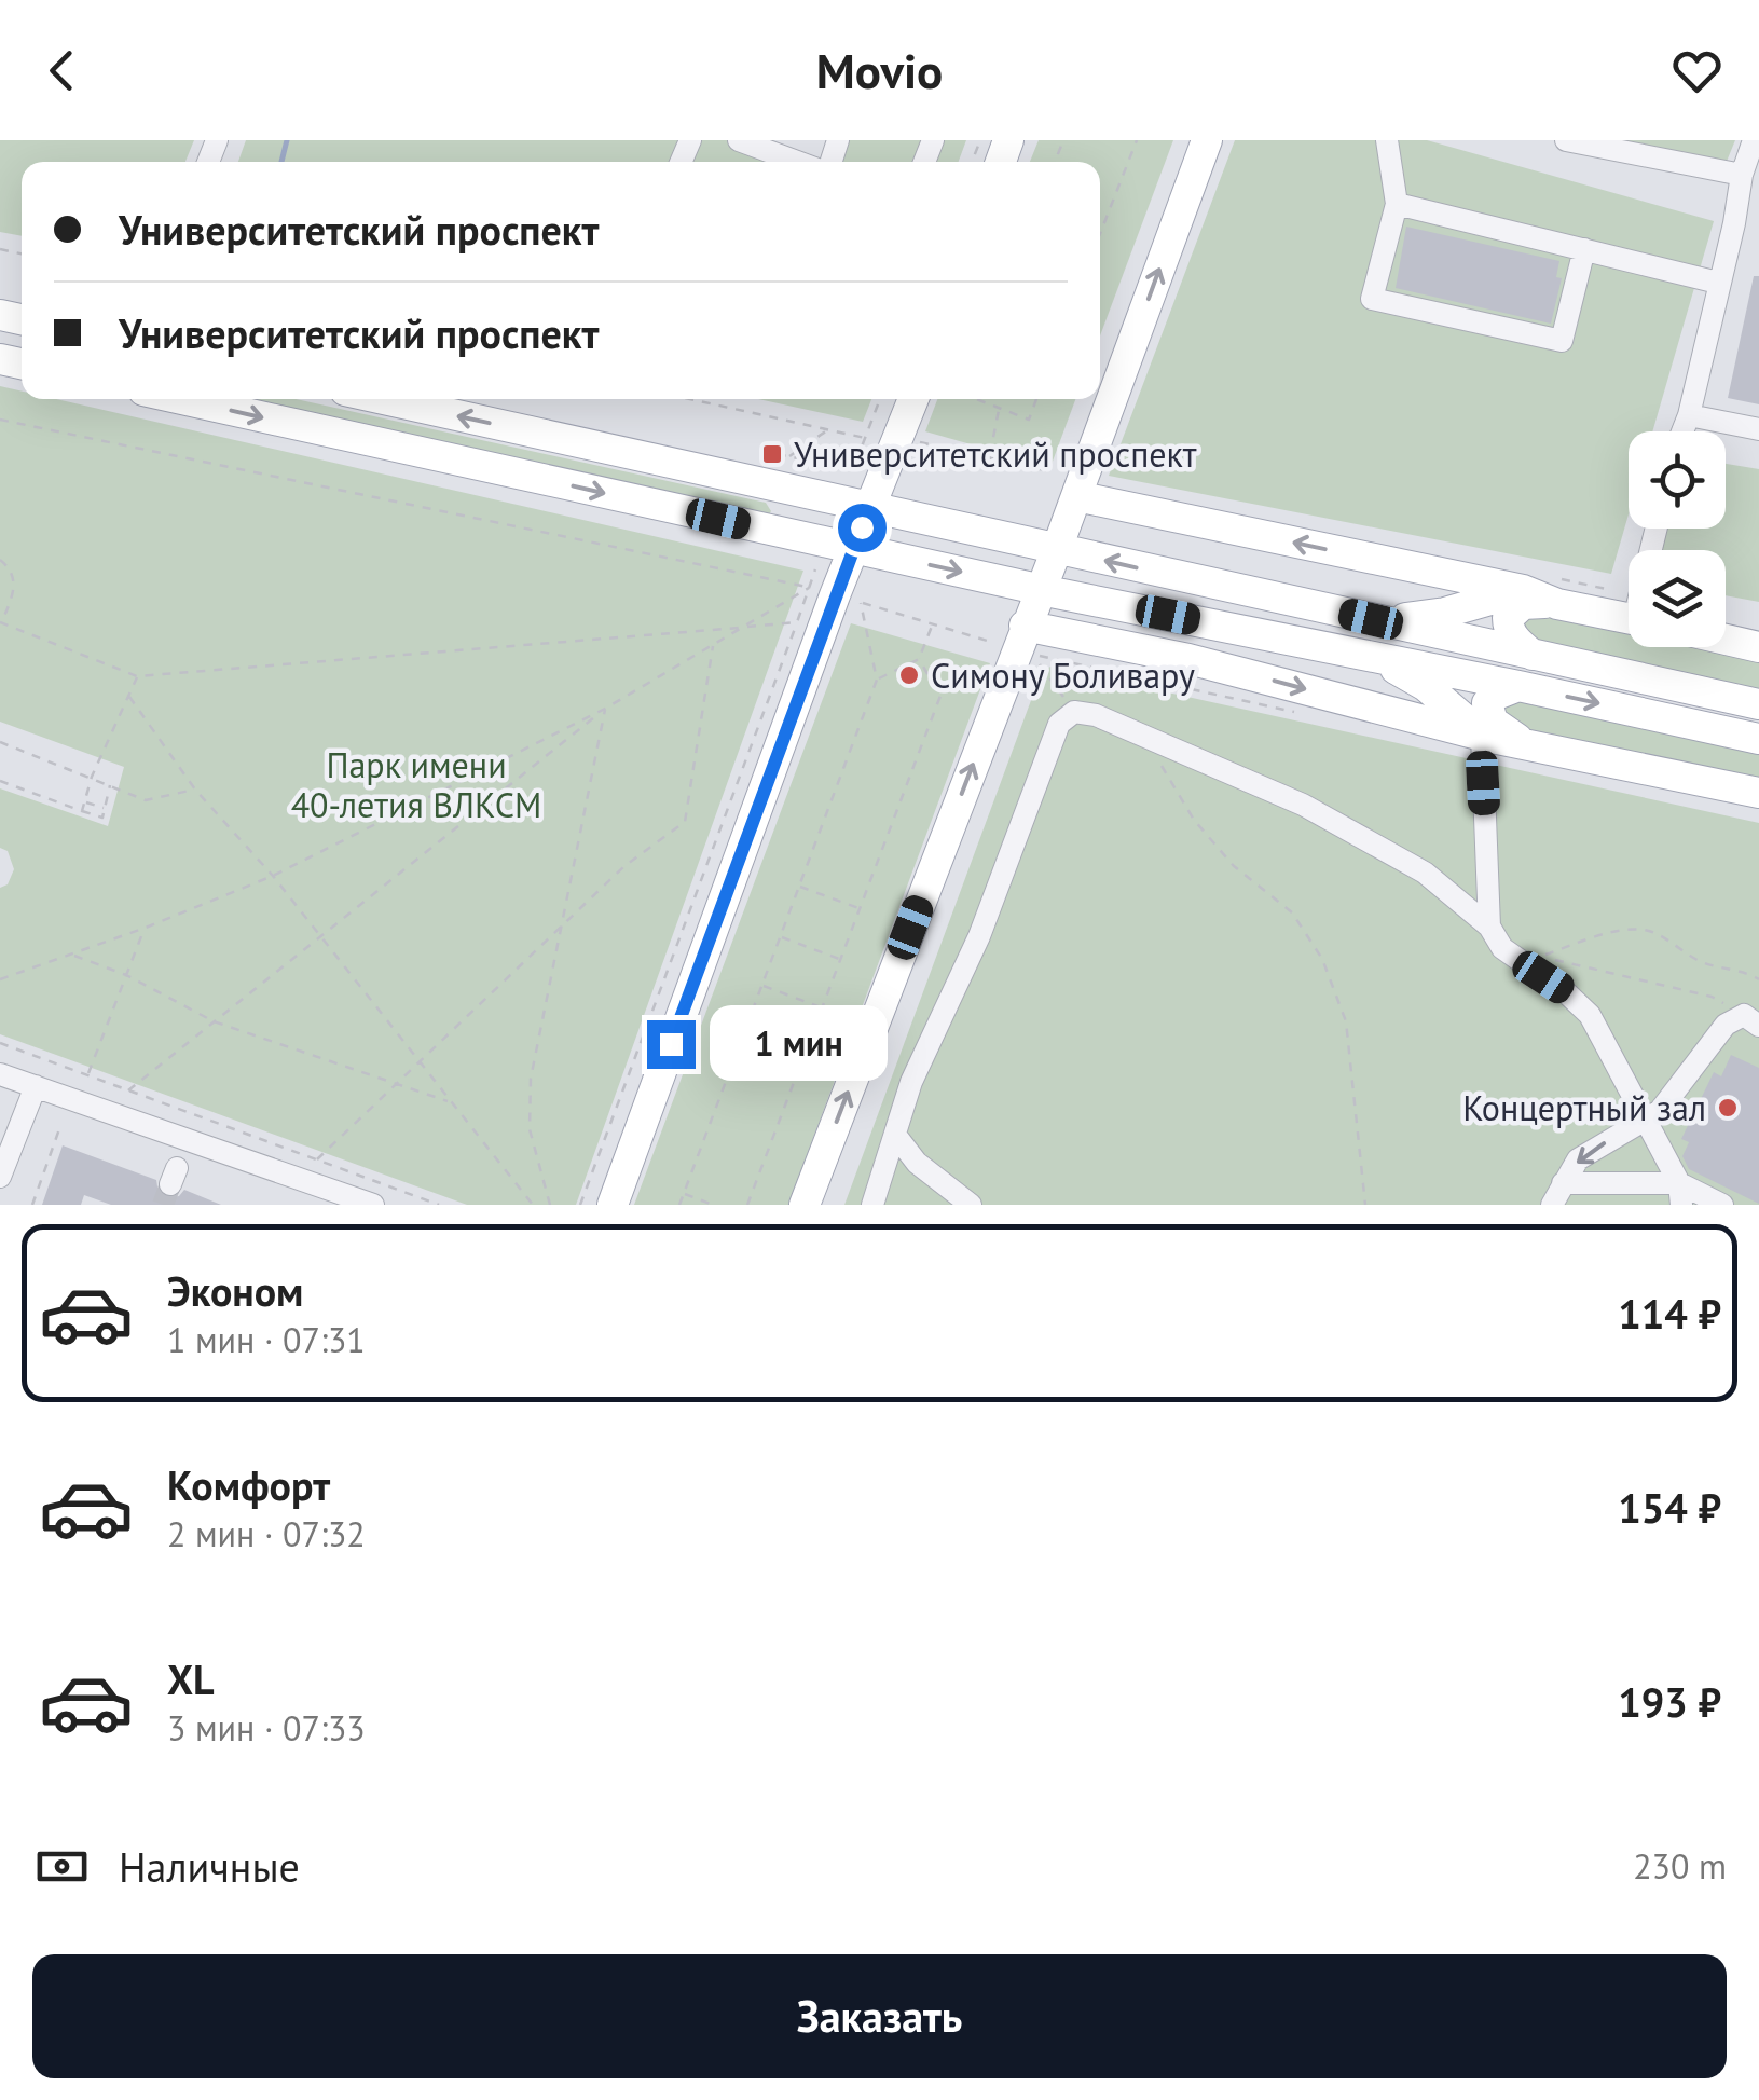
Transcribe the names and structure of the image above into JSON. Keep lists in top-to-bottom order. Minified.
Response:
{"parks":["Парк имени 40-летия ВЛКСМ"],"places":{"transit":["Университетский проспект"],"other":["Симону Боливару","Концертный зал"]},"page":{"header":"Movio","banner":["Университетский проспект","Университетский проспект"],"bubble":"1 мин","list":[{"name":"Эконом","note":"1 мин · 07:31","value":"114 ₽"},{"name":"Комфорт","note":"2 мин · 07:32","value":"154 ₽"},{"name":"XL","note":"3 мин · 07:33","value":"193 ₽"}],"pay":["Наличные","230 m"],"buttons":"Заказать"}}
